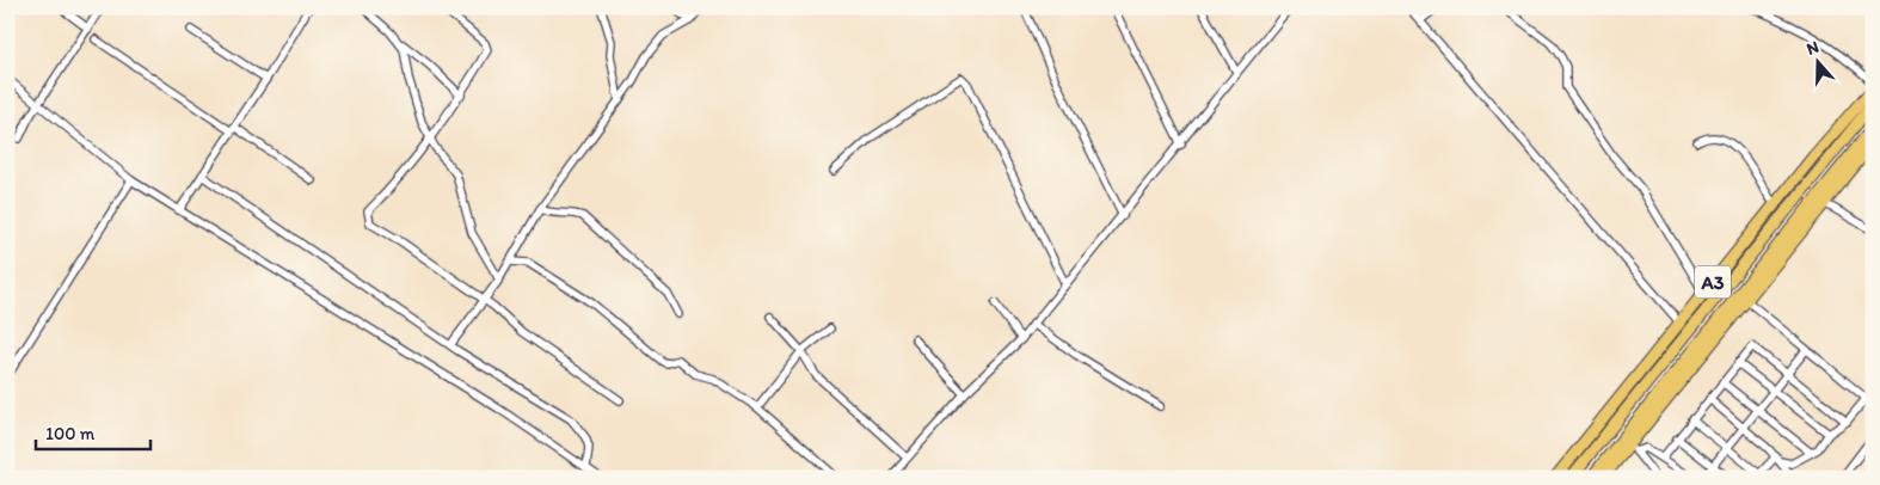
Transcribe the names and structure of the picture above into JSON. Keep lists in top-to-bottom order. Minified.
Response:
{"streets":{"main road":["A3"]},"scale_bar":"100 m","north":"top"}
